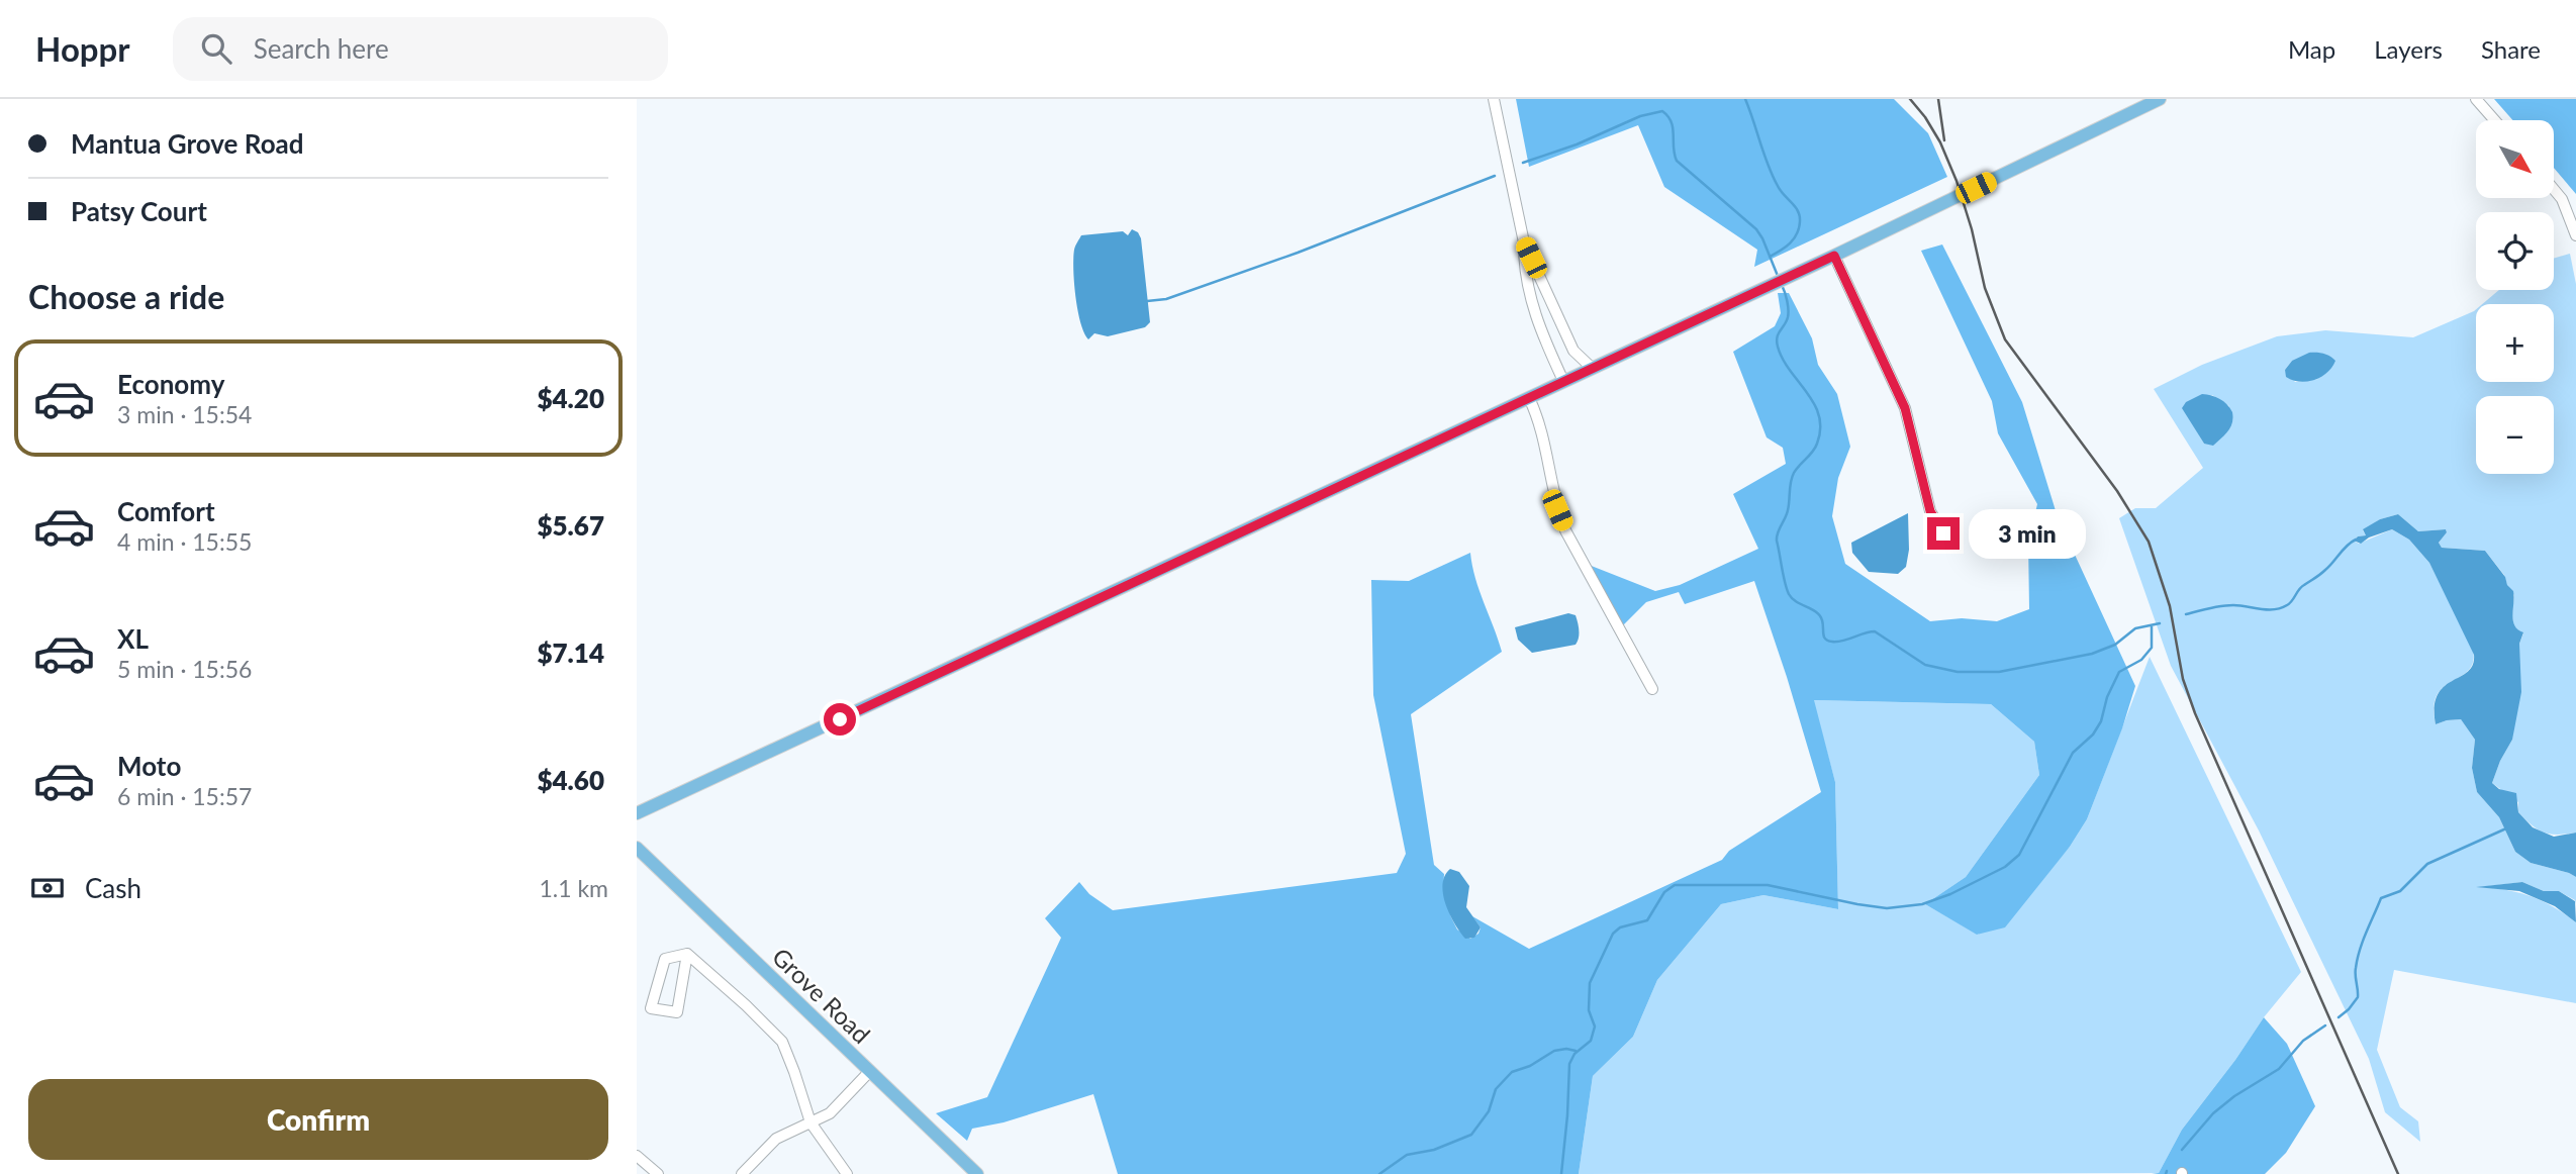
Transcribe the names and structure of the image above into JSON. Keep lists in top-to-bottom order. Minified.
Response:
{"streets":{"main road":["Grove Road"]},"north":"bottom right","page":{"header":"Hoppr","search":"Search here","nav":["Map","Layers","Share"],"banner":["Mantua Grove Road","Patsy Court"],"map_buttons":["+","−"],"heading":"Choose a ride","list":[{"name":"Economy","note":"3 min · 15:54","value":"$4.20"},{"name":"Comfort","note":"4 min · 15:55","value":"$5.67"},{"name":"XL","note":"5 min · 15:56","value":"$7.14"},{"name":"Moto","note":"6 min · 15:57","value":"$4.60"}],"bubble":"3 min","pay":["Cash","1.1 km"],"buttons":"Confirm"}}
